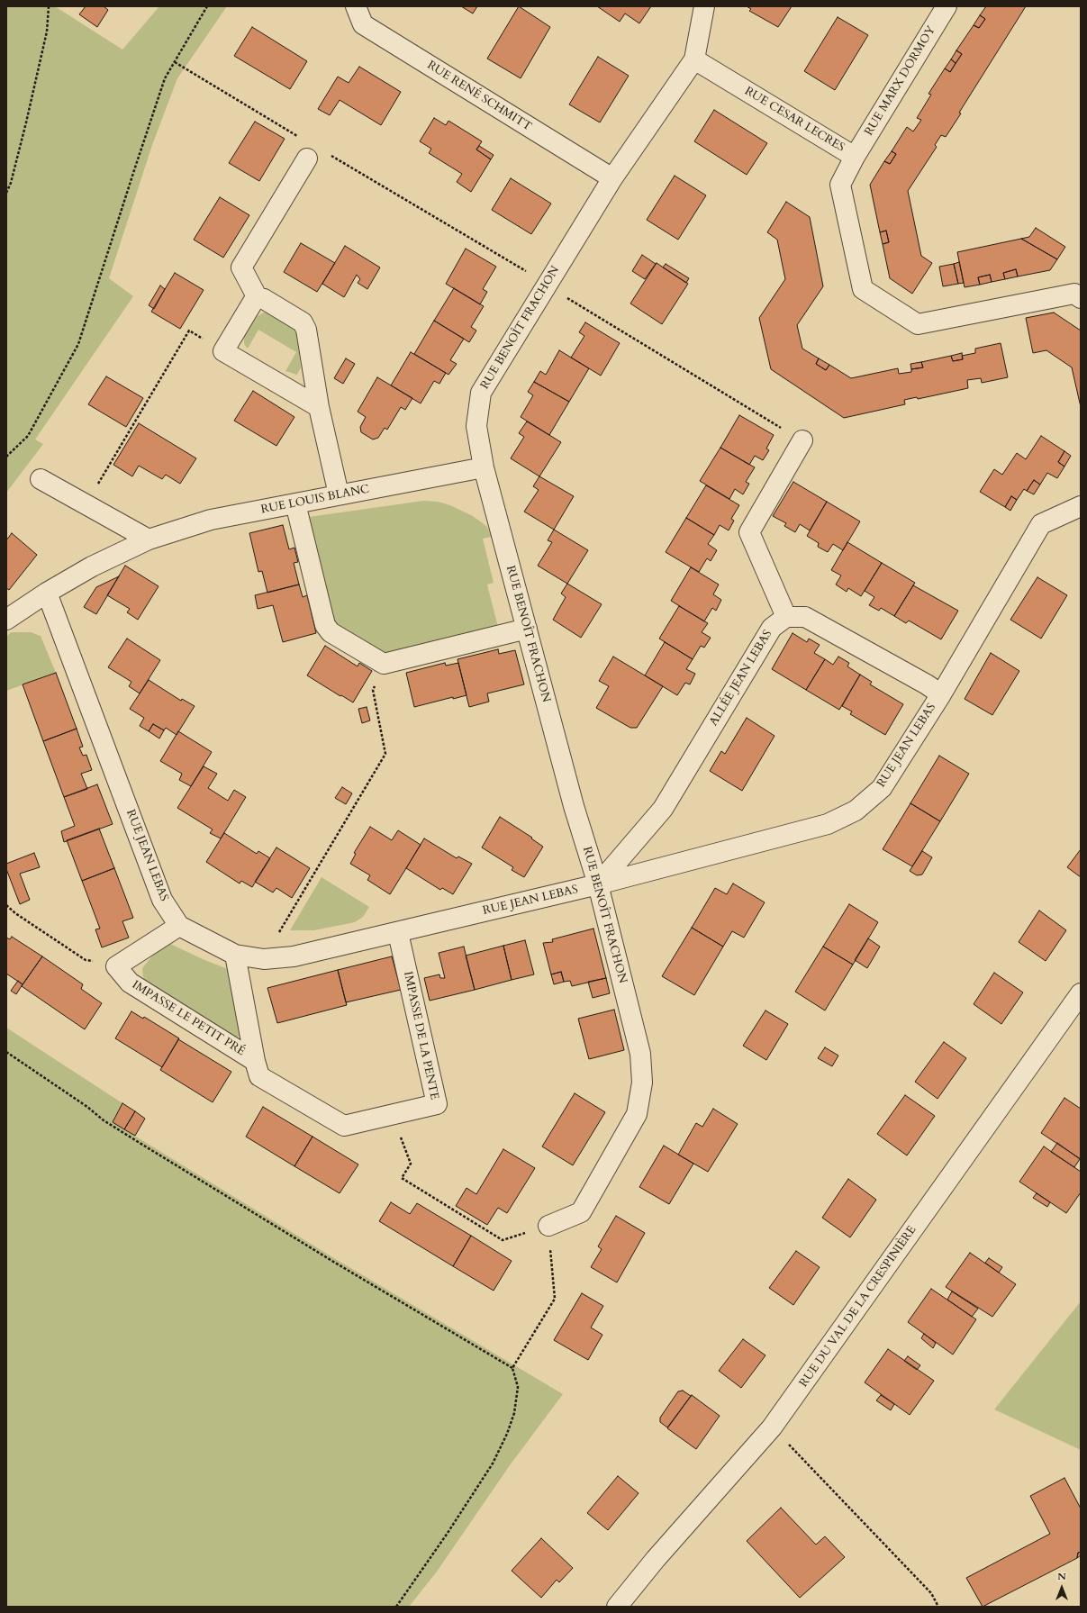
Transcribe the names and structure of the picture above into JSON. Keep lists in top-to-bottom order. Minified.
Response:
{"streets":{"street":["RUE MARX DORMOY","RUE RENÉ SCHMITT","RUE CESAR LECRES","RUE BENOÎT FRACHON","RUE LOUIS BLANC","ALLÉE JEAN LEBAS","RUE JEAN LEBAS","IMPASSE LE PETIT PRÉ","IMPASSE DE LA PENTE","RUE DU VAL DE LA CRESPINIÈRE"]},"crossings":[["RUE MARX DORMOY","RUE CESAR LECRES"],["RUE RENÉ SCHMITT","RUE BENOÎT FRACHON"],["RUE CESAR LECRES","RUE BENOÎT FRACHON"],["RUE BENOÎT FRACHON","RUE LOUIS BLANC"],["RUE BENOÎT FRACHON","ALLÉE JEAN LEBAS"],["RUE BENOÎT FRACHON","RUE JEAN LEBAS"],["RUE LOUIS BLANC","RUE JEAN LEBAS"],["ALLÉE JEAN LEBAS","RUE JEAN LEBAS"],["RUE JEAN LEBAS","IMPASSE DE LA PENTE"],["IMPASSE LE PETIT PRÉ","IMPASSE DE LA PENTE"]],"north":"top"}
